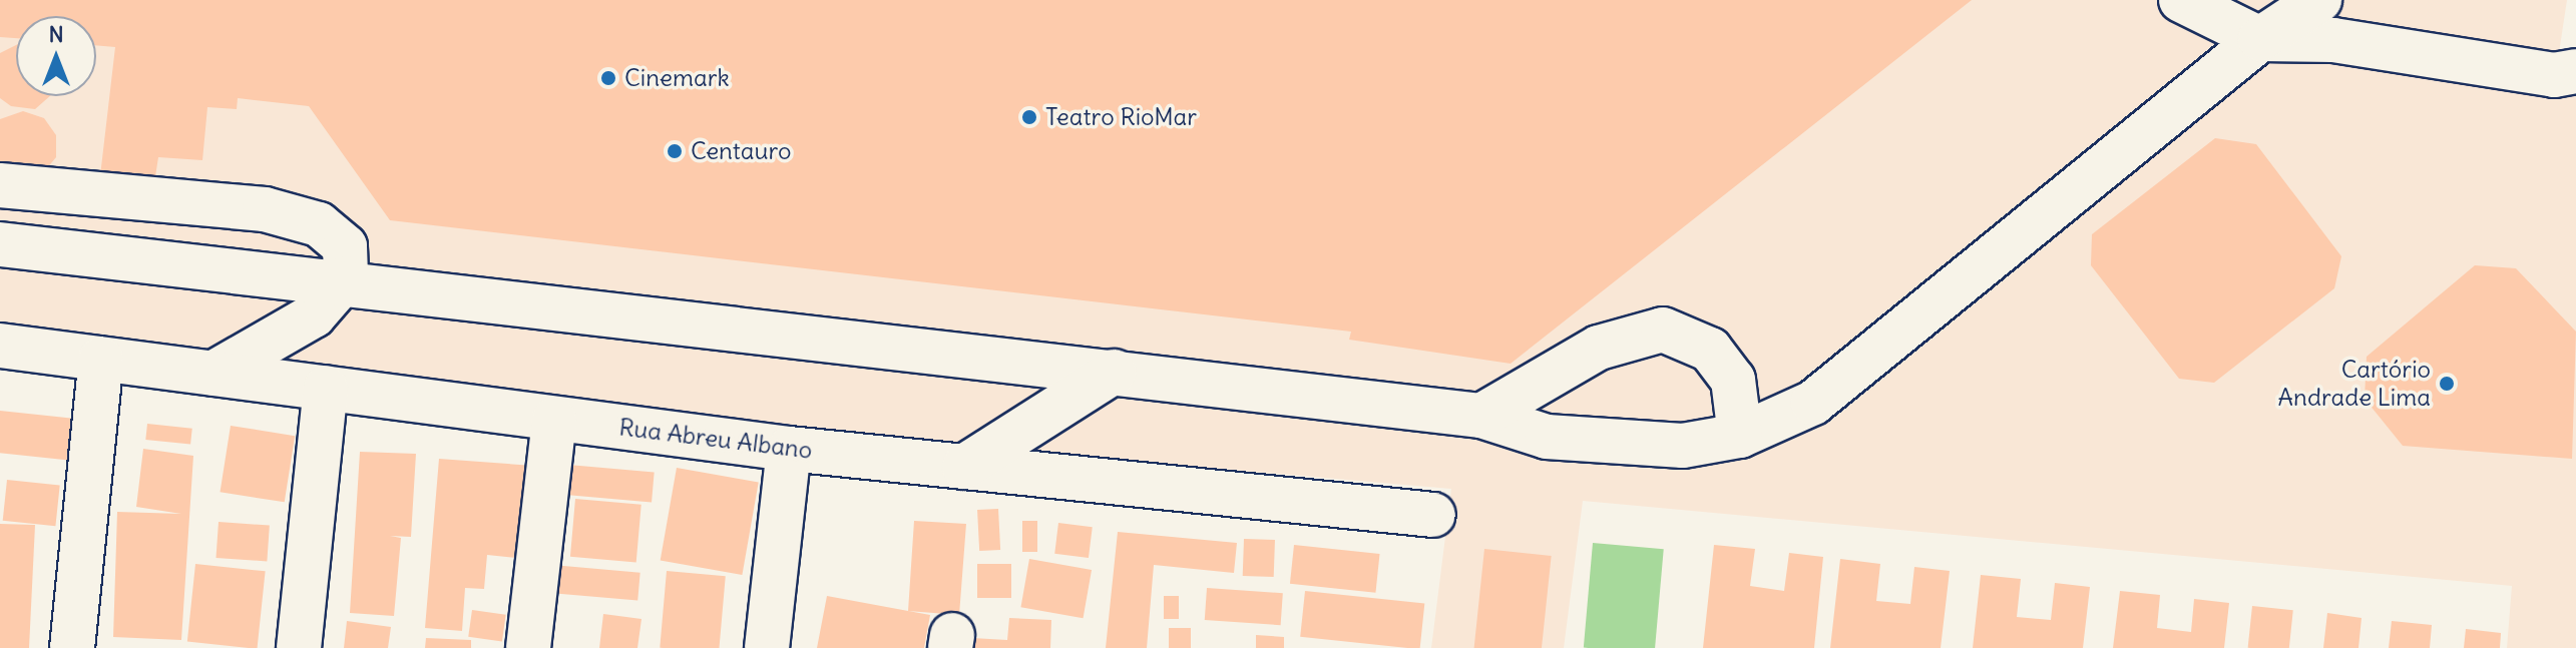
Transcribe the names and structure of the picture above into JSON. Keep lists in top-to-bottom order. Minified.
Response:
{"streets":{"street":["Rua Abreu Albano"]},"places":["Cinemark","Teatro RioMar","Centauro","Cartório Andrade Lima"],"north":"top"}
